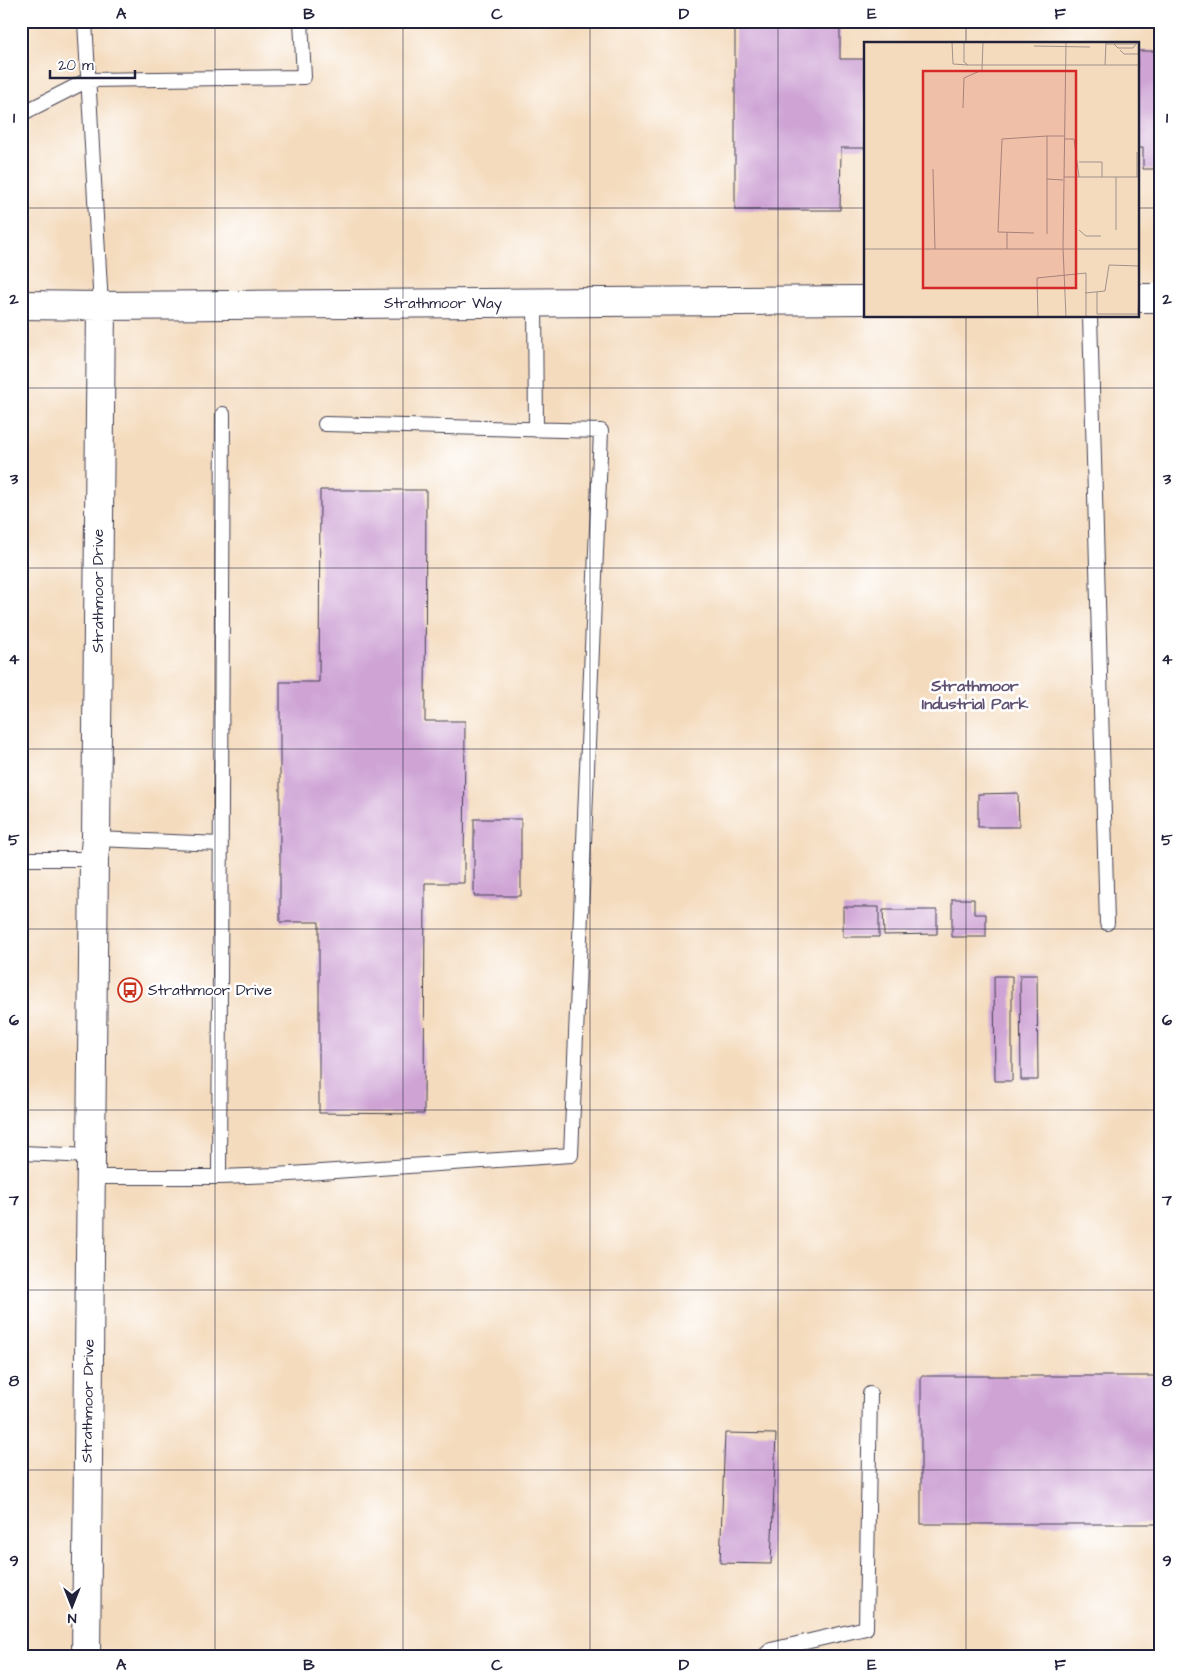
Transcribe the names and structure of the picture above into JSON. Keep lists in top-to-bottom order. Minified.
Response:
{"streets":{"street":["Strathmoor Way","Strathmoor Drive"]},"crossings":[["Strathmoor Way","Strathmoor Drive"]],"districts":["Strathmoor Industrial Park"],"places":{"bus stop":["Strathmoor Drive"]},"scale_bar":"20 m","north":"bottom","grid":{"columns":["A","B","C","D","E","F"],"rows":["1","2","3","4","5","6","7","8","9"]}}
